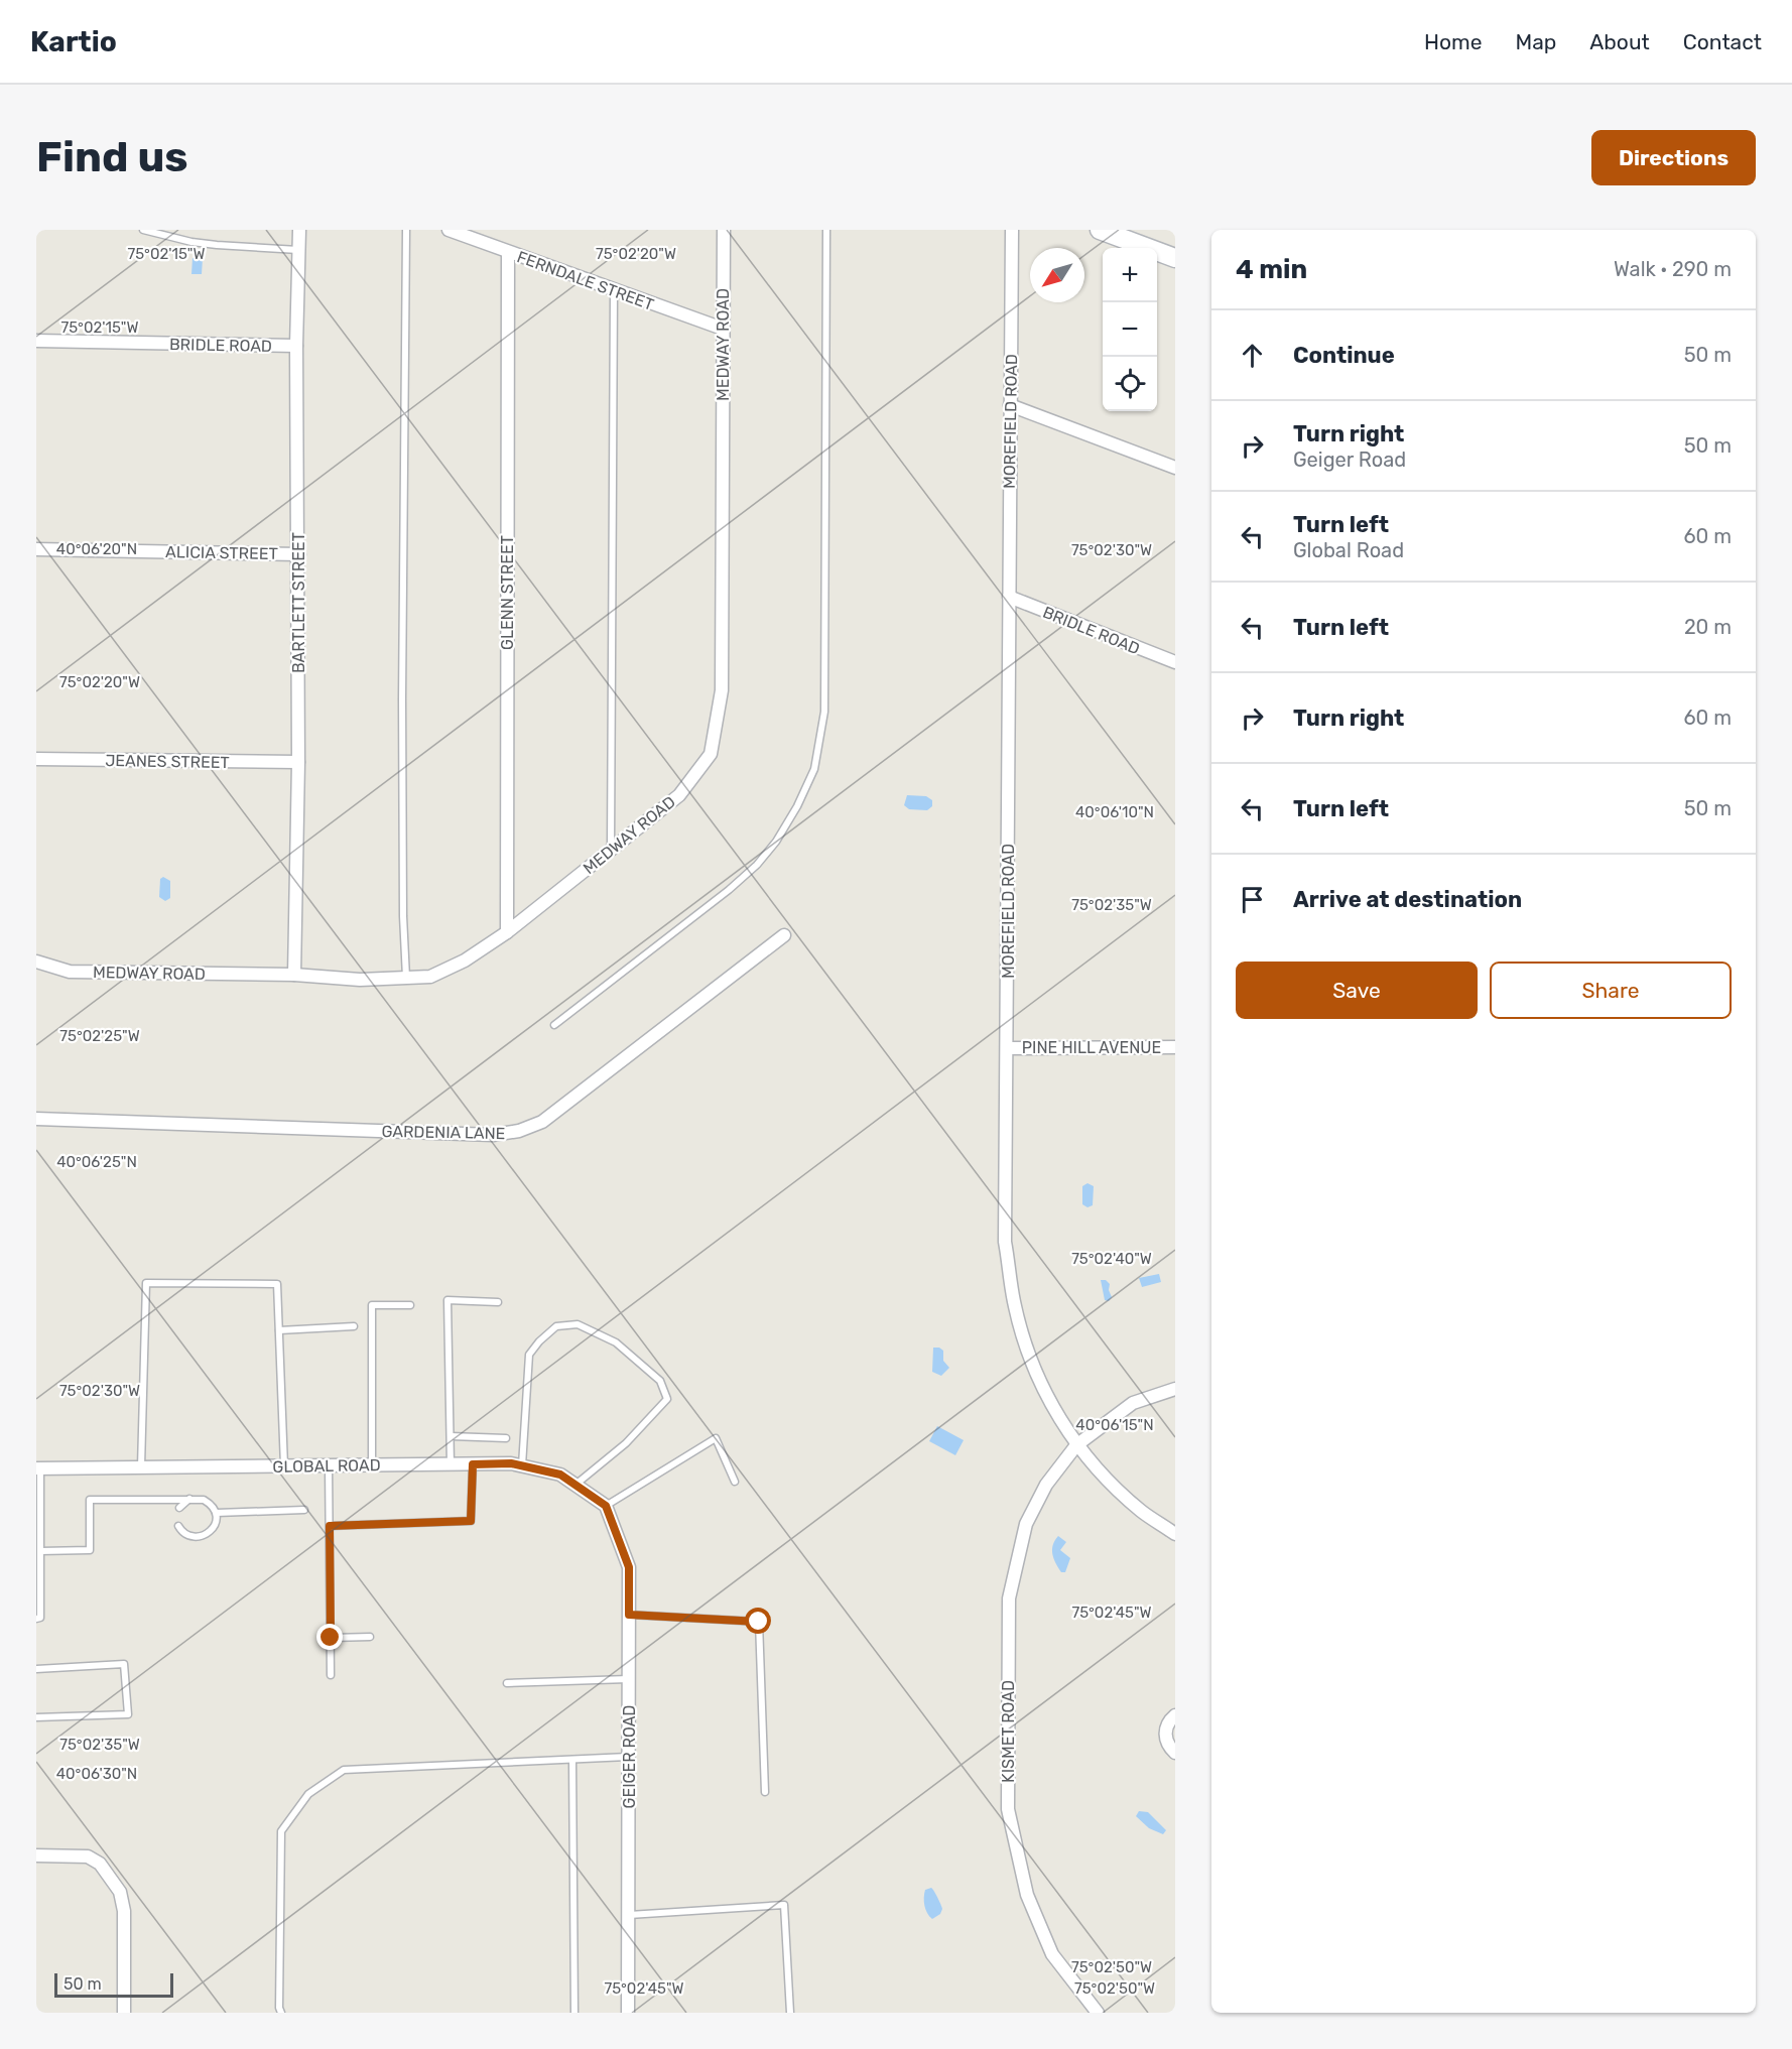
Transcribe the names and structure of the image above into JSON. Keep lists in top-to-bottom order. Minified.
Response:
{"streets":{"street":["FERNDALE STREET","BRIDLE ROAD","MEDWAY ROAD","MOREFIELD ROAD","ALICIA STREET","GLENN STREET","BARTLETT STREET","JEANES STREET","PINE HILL AVENUE","GARDENIA LANE","GLOBAL ROAD","KISMET ROAD","GEIGER ROAD"]},"crossings":[["FERNDALE STREET","MEDWAY ROAD"],["FERNDALE STREET","GLENN STREET"],["BRIDLE ROAD","MOREFIELD ROAD"],["BRIDLE ROAD","BARTLETT STREET"],["MEDWAY ROAD","GLENN STREET"],["MEDWAY ROAD","BARTLETT STREET"],["MOREFIELD ROAD","PINE HILL AVENUE"],["MOREFIELD ROAD","KISMET ROAD"],["ALICIA STREET","BARTLETT STREET"],["BARTLETT STREET","JEANES STREET"],["GLOBAL ROAD","GEIGER ROAD"]],"scale_bar":"50 m","north":"bottom left","page":{"header":"Kartio","nav":["Home","Map","About","Contact"],"buttons":["Directions",["Save","Share"]],"title":"Find us","heading":["4 min","Walk · 290 m"],"map_buttons":["+","−"],"list":[["Continue","50 m"],["Turn right","Geiger Road","50 m"],["Turn left","Global Road","60 m"],["Turn left","20 m"],["Turn right","60 m"],["Turn left","50 m"],"Arrive at destination"],"scale":"50 m"},"coordinates":["75°02'15\"W","75°02'20\"W","40°06'20\"N","75°02'30\"W","40°06'10\"N","75°02'35\"W","75°02'25\"W","40°06'25\"N","75°02'40\"W","40°06'15\"N","75°02'45\"W","40°06'30\"N","75°02'50\"W"]}
